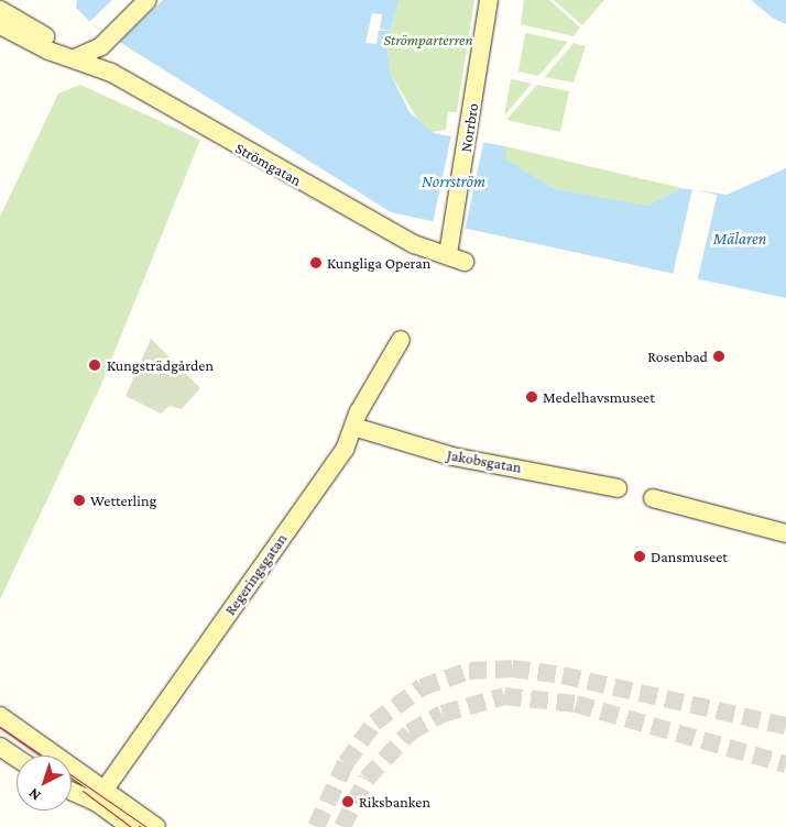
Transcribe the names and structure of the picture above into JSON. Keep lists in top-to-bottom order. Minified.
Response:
{"streets":{"street":["Norrbro","Strömgatan","Jakobsgatan","Regeringsgatan"]},"crossings":[["Norrbro","Strömgatan"],["Jakobsgatan","Regeringsgatan"]],"water":["Norrström","Mälaren"],"parks":["Strömparterren"],"places":["Kungliga Operan","Rosenbad","Kungsträdgården","Medelhavsmuseet","Wetterling","Dansmuseet","Riksbanken"],"north":"bottom left"}
